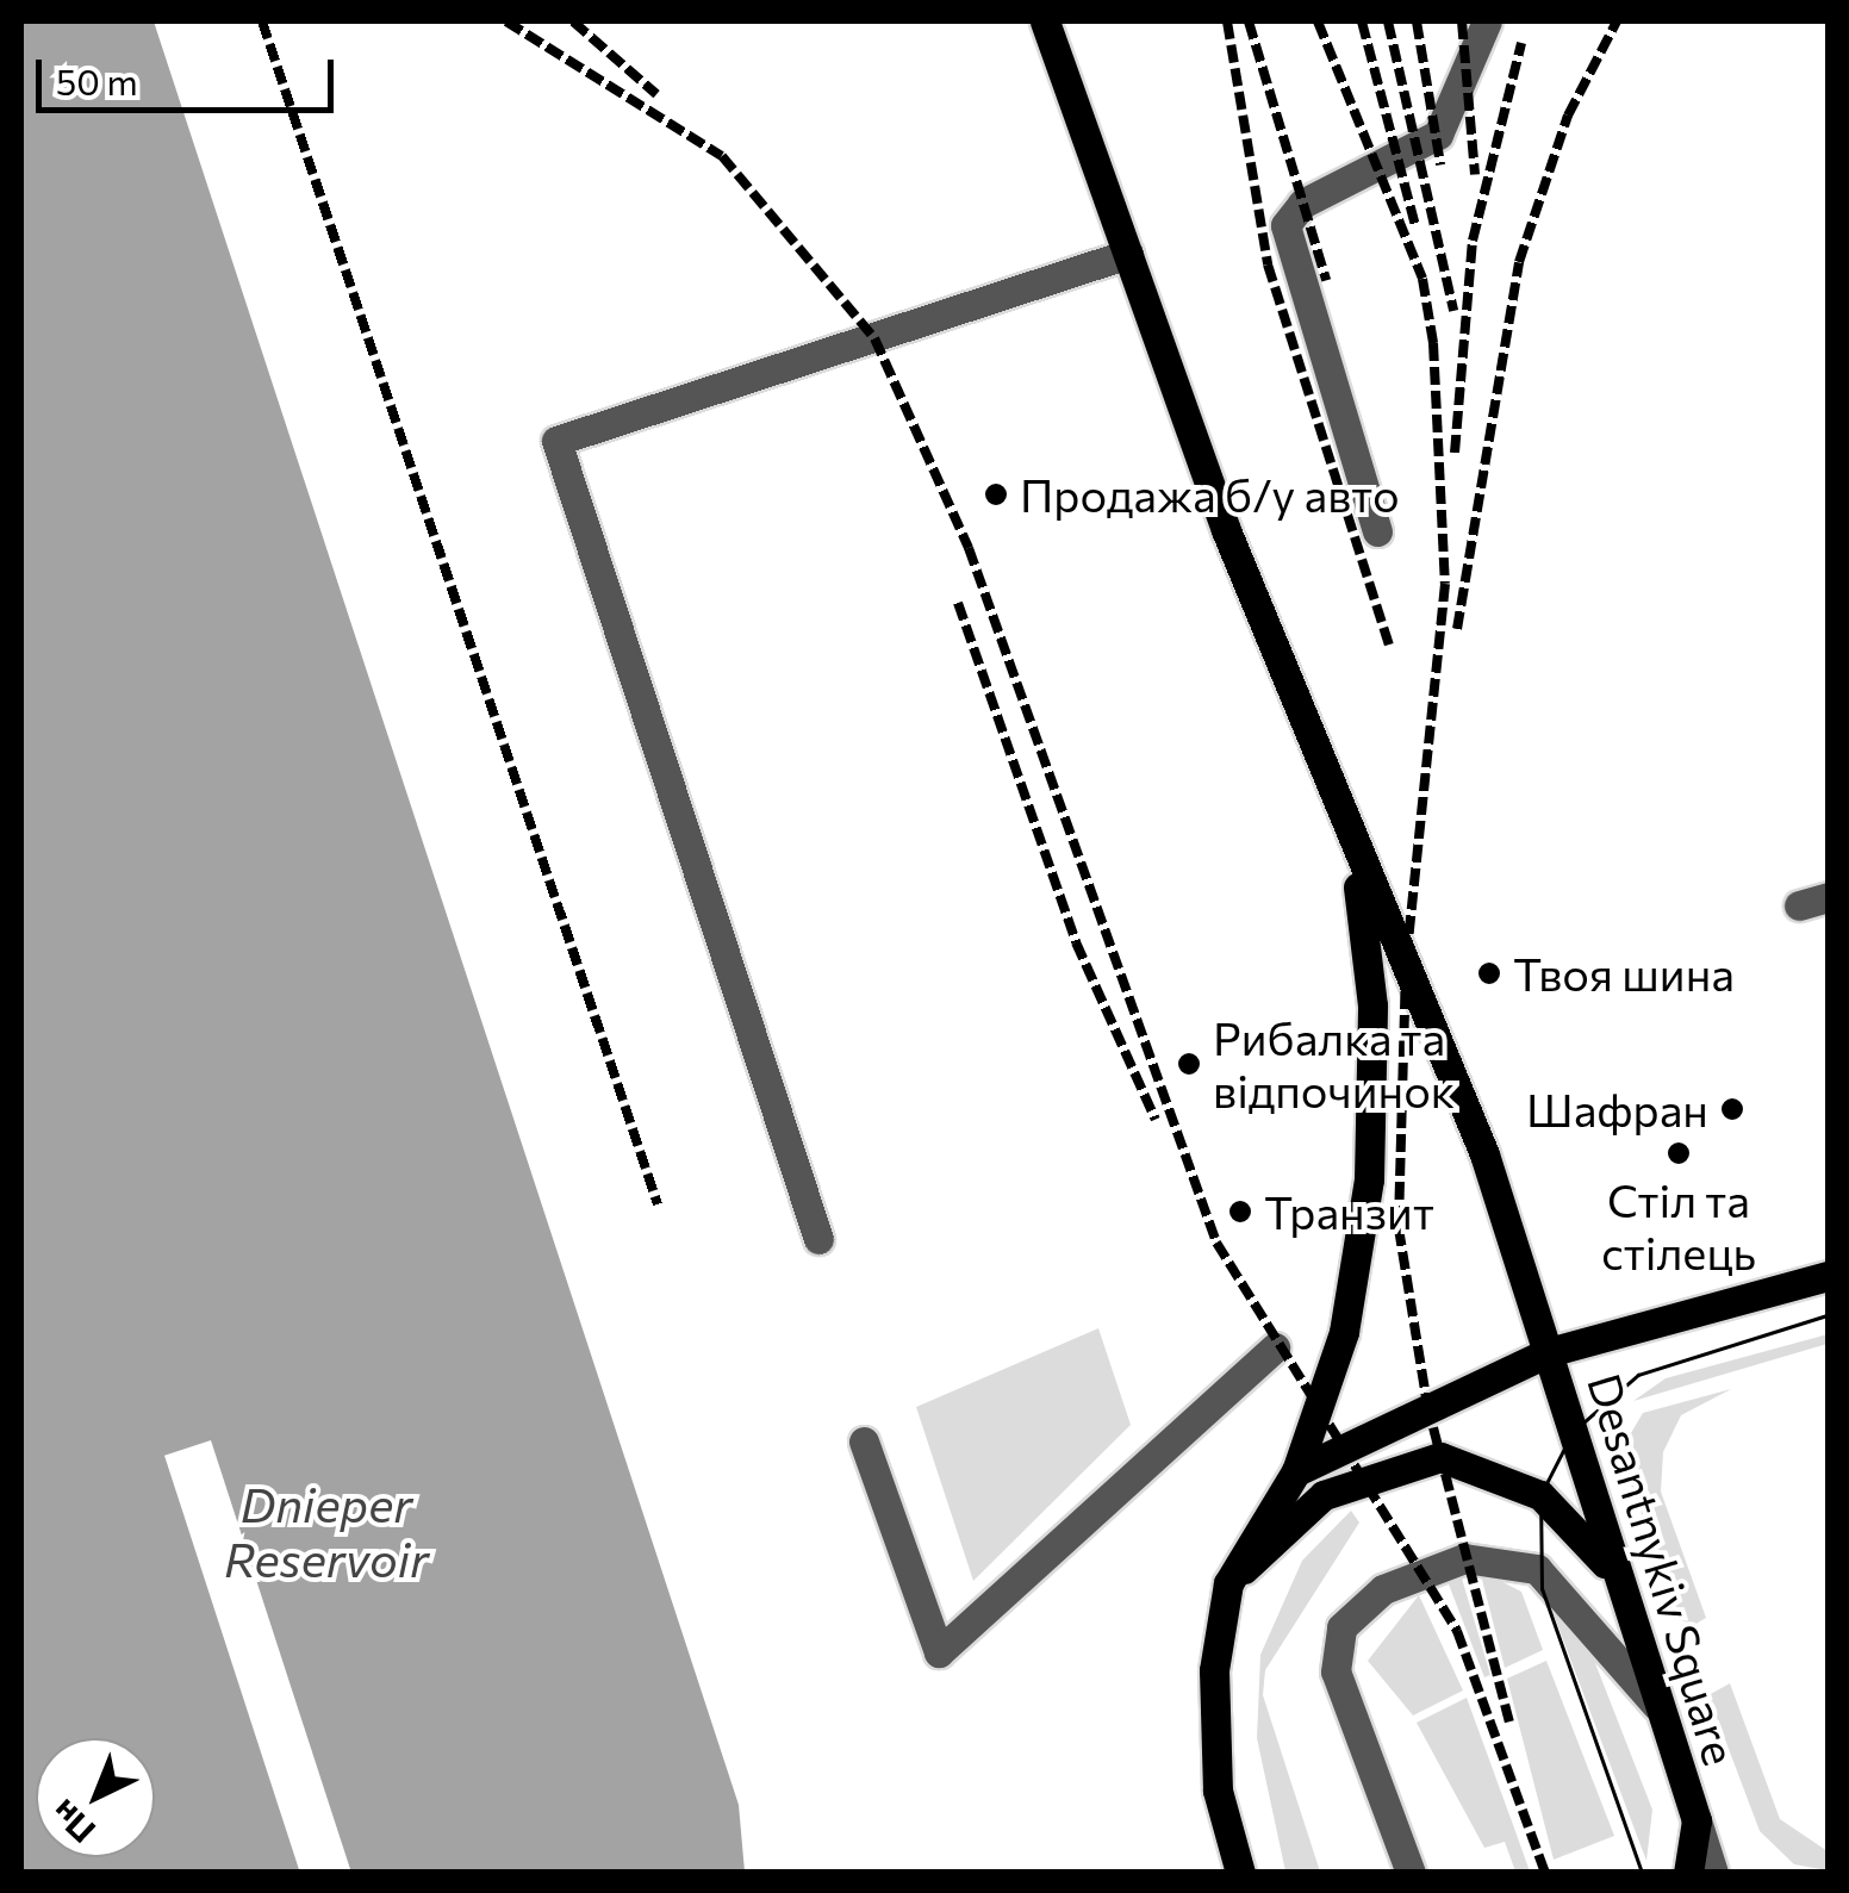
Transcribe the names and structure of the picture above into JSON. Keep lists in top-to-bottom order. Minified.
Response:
{"streets":{"main road":["Desantnykiv Square"]},"water":["Dnieper Reservoir"],"places":["Продажа б/у авто","Твоя шина","Рибалка та відпочинок","Шафран","Стіл та стілець","Транзит"],"scale_bar":"50 m","north":"bottom left"}
